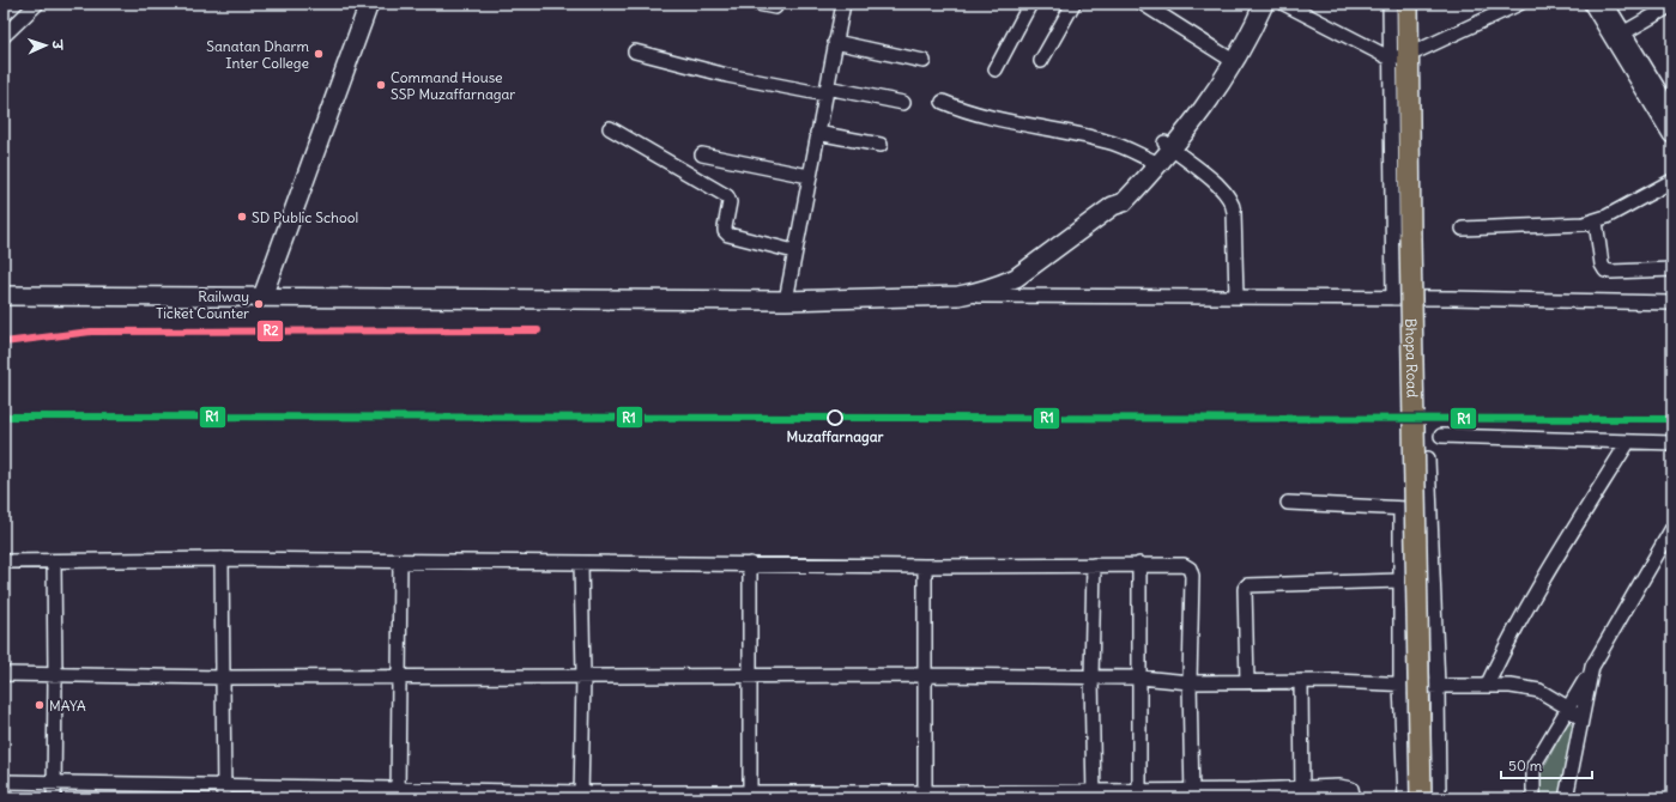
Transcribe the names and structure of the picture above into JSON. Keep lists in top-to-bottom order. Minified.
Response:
{"streets":{"main road":["Bhopa Road"]},"places":["Sanatan Dharm Inter College","Command House SSP Muzaffarnagar","SD Public School","Railway Ticket Counter","Muzaffarnagar","MAYA"],"lines":["transit line R2","transit line R1"],"scale_bar":"50 m","north":"right"}
